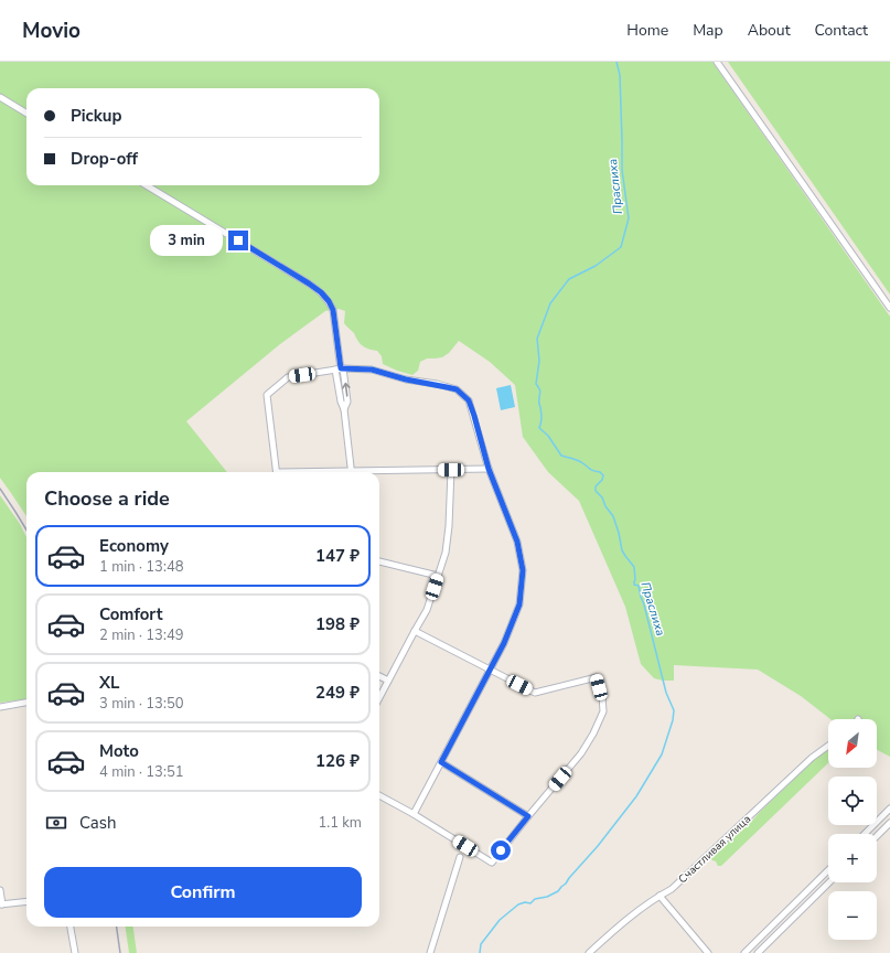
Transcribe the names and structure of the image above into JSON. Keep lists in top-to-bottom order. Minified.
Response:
{"streets":{"street":["Счастливая улица"]},"water":["Праслиха"],"north":"bottom left","page":{"header":"Movio","nav":["Home","Map","About","Contact"],"banner":["Pickup","Drop-off"],"bubble":"3 min","heading":"Choose a ride","list":[{"name":"Economy","note":"1 min · 13:48","value":"147 ₽"},{"name":"Comfort","note":"2 min · 13:49","value":"198 ₽"},{"name":"XL","note":"3 min · 13:50","value":"249 ₽"},{"name":"Moto","note":"4 min · 13:51","value":"126 ₽"}],"map_buttons":["+","−"],"pay":["Cash","1.1 km"],"buttons":"Confirm"}}
